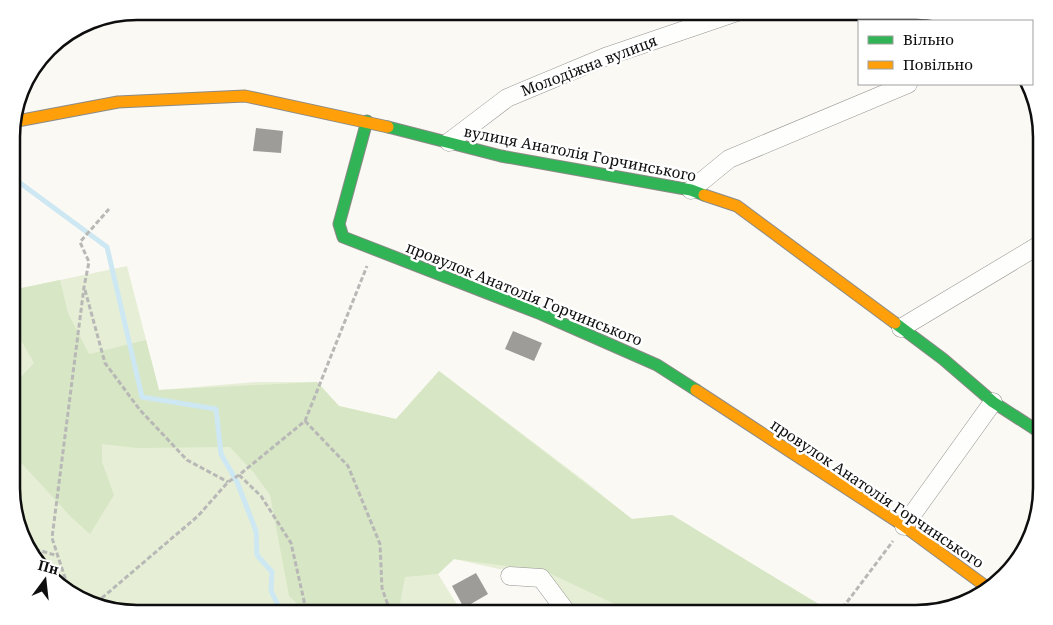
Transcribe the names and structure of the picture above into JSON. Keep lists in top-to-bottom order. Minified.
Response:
{"streets":{"street":["Молодіжна вулиця","вулиця Анатолія Горчинського","провулок Анатолія Горчинського"]},"crossings":[["Молодіжна вулиця","вулиця Анатолія Горчинського"],["вулиця Анатолія Горчинського","провулок Анатолія Горчинського"]],"legend":["Вільно","Повільно"],"north":"top"}
